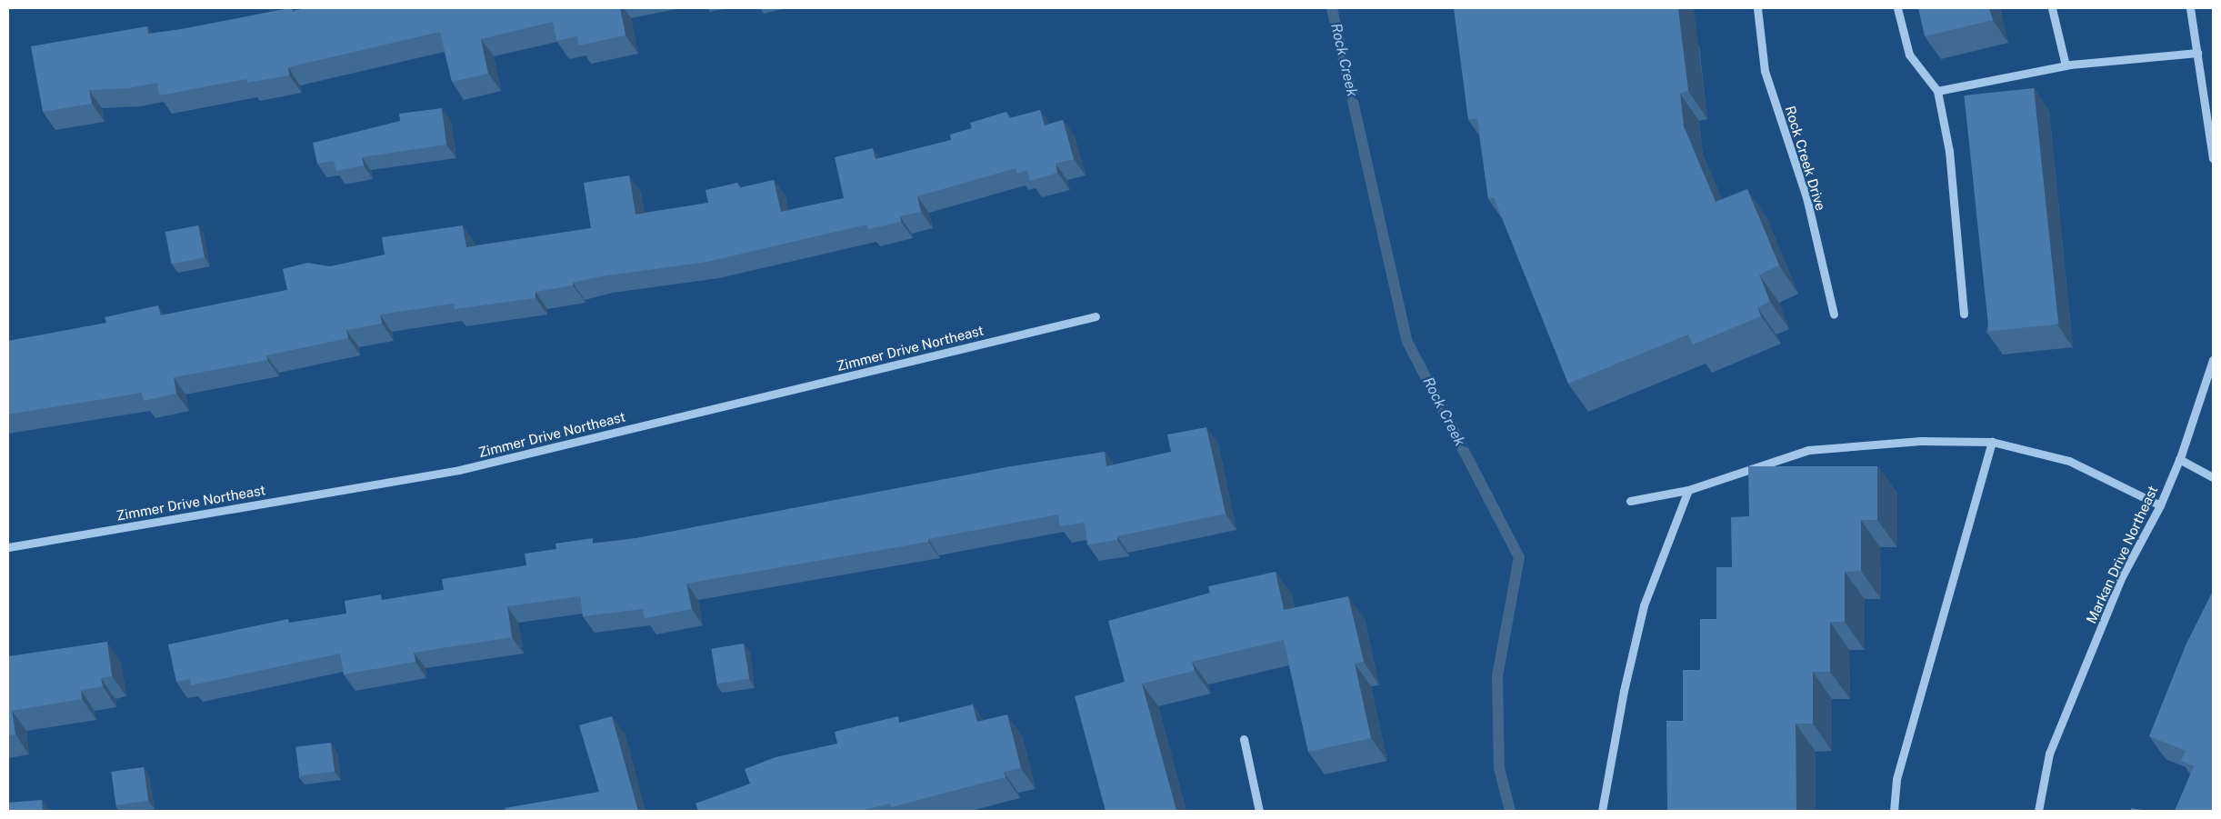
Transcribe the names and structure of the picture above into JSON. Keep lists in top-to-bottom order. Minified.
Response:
{"streets":{"street":["Rock Creek Drive","Zimmer Drive Northeast","Markan Drive Northeast"]},"water":["Rock Creek"]}
